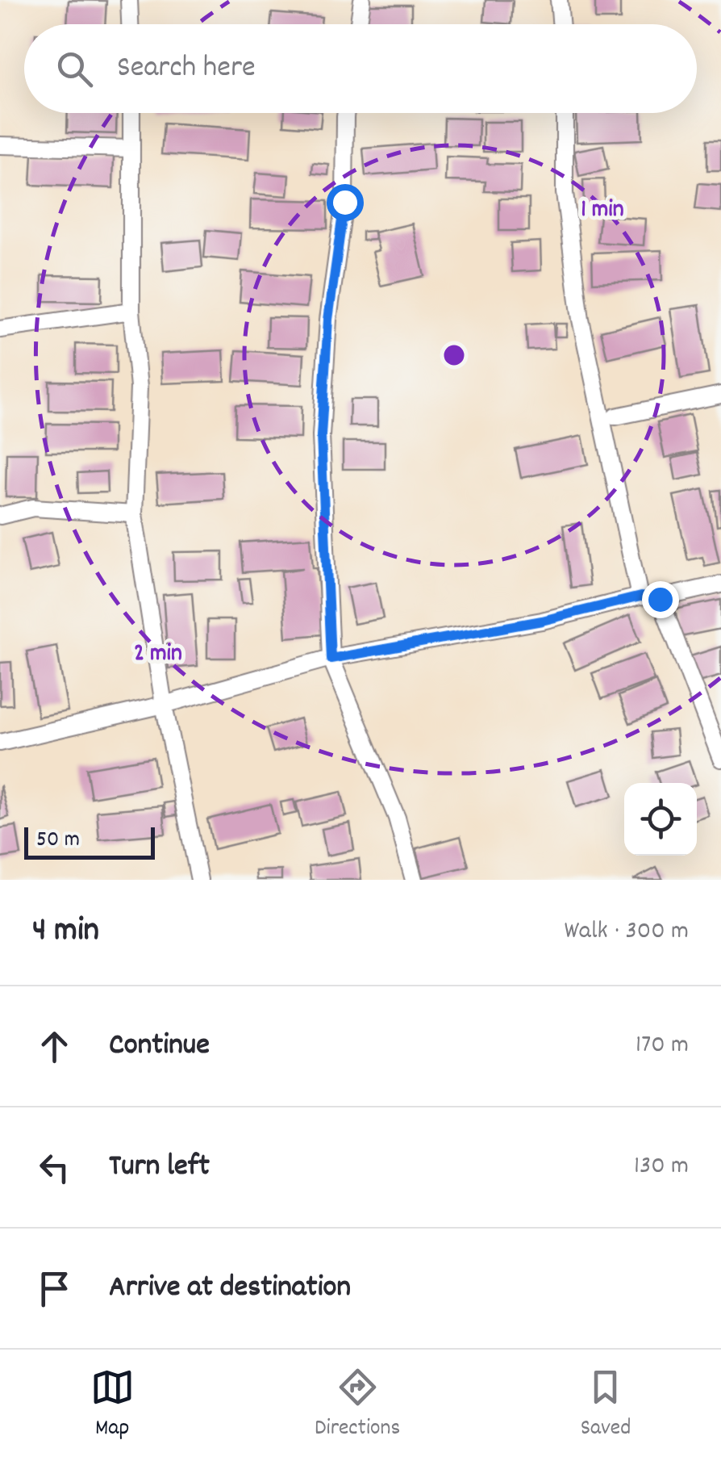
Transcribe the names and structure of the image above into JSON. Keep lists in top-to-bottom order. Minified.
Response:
{"scale_bar":"50 m","page":{"search":"Search here","scale":"50 m","heading":["4 min","Walk · 300 m"],"list":[["Continue","170 m"],["Turn left","130 m"],"Arrive at destination"],"nav":["Map","Directions","Saved"]},"rings":["1 min","2 min"]}
